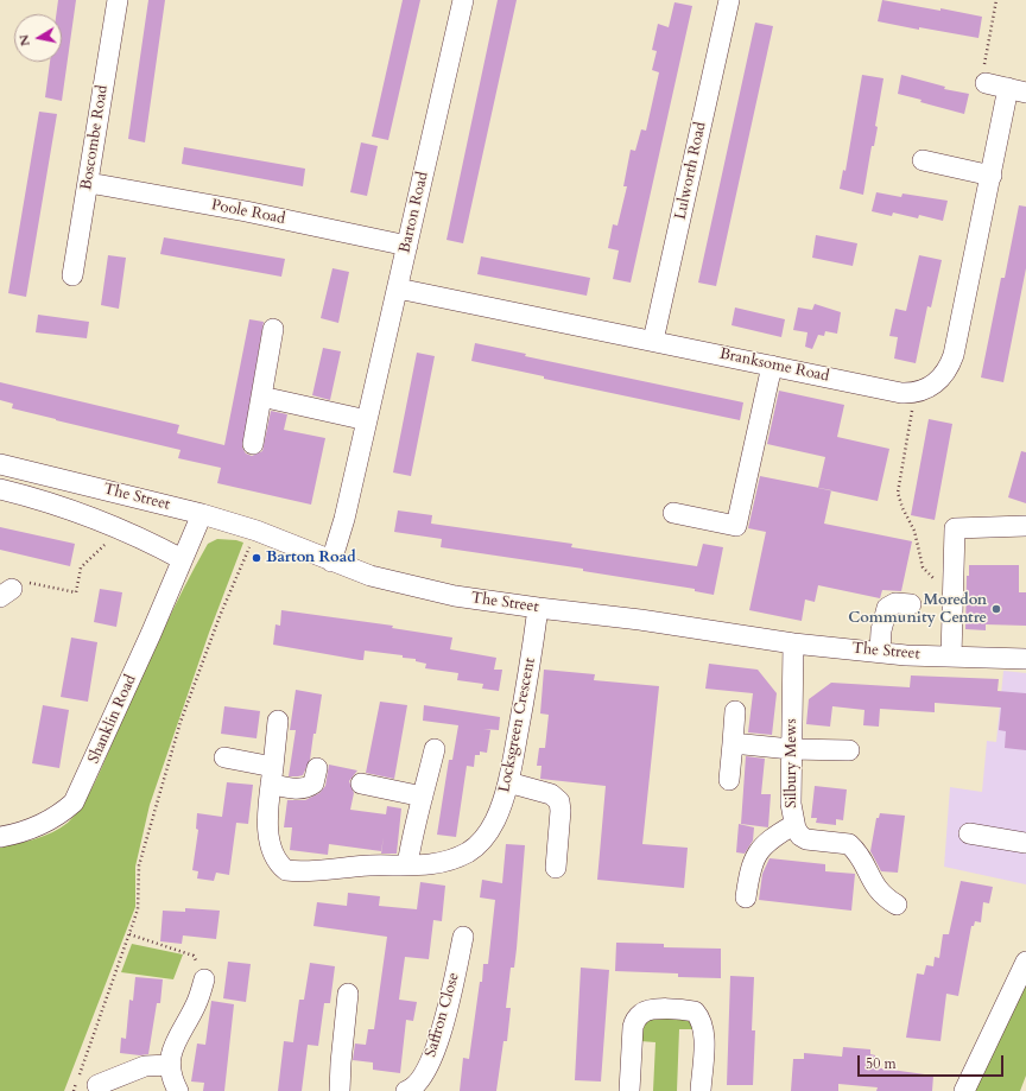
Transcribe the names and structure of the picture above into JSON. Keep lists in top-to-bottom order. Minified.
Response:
{"streets":{"street":["Boscombe Road","Lulworth Road","Poole Road","Barton Road","Branksome Road","The Street","Shanklin Road","Locksgreen Crescent","Silbury Mews","Saffron Close"]},"crossings":[["Boscombe Road","Poole Road"],["Lulworth Road","Branksome Road"],["Poole Road","Barton Road"],["Barton Road","Branksome Road"],["Barton Road","The Street"],["The Street","Shanklin Road"],["The Street","Locksgreen Crescent"],["The Street","Silbury Mews"]],"places":["Barton Road","Moredon Community Centre"],"scale_bar":"50 m","north":"left"}
